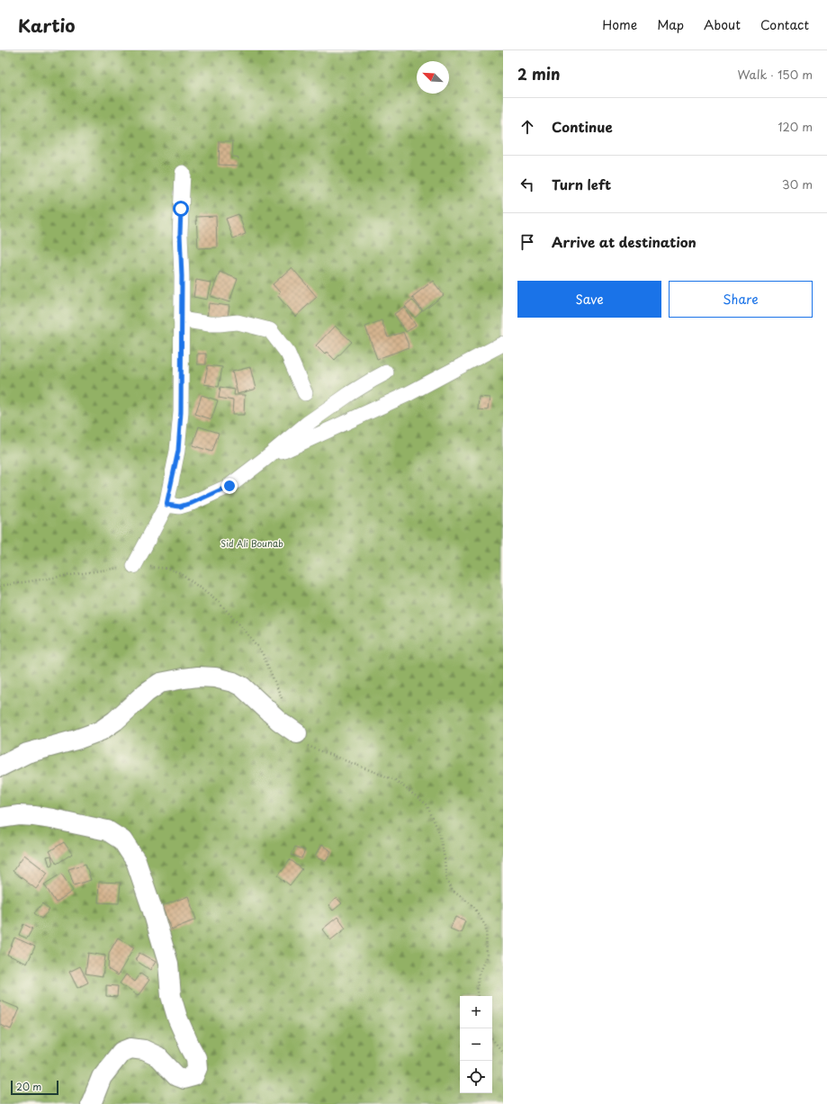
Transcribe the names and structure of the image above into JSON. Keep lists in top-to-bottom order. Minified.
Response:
{"parks":["Sid Ali Bounab"],"scale_bar":"20 m","north":"top left","page":{"header":"Kartio","nav":["Home","Map","About","Contact"],"heading":["2 min","Walk · 150 m"],"list":[["Continue","120 m"],["Turn left","30 m"],"Arrive at destination"],"buttons":["Save","Share"],"map_buttons":["+","−"],"scale":"20 m"}}
